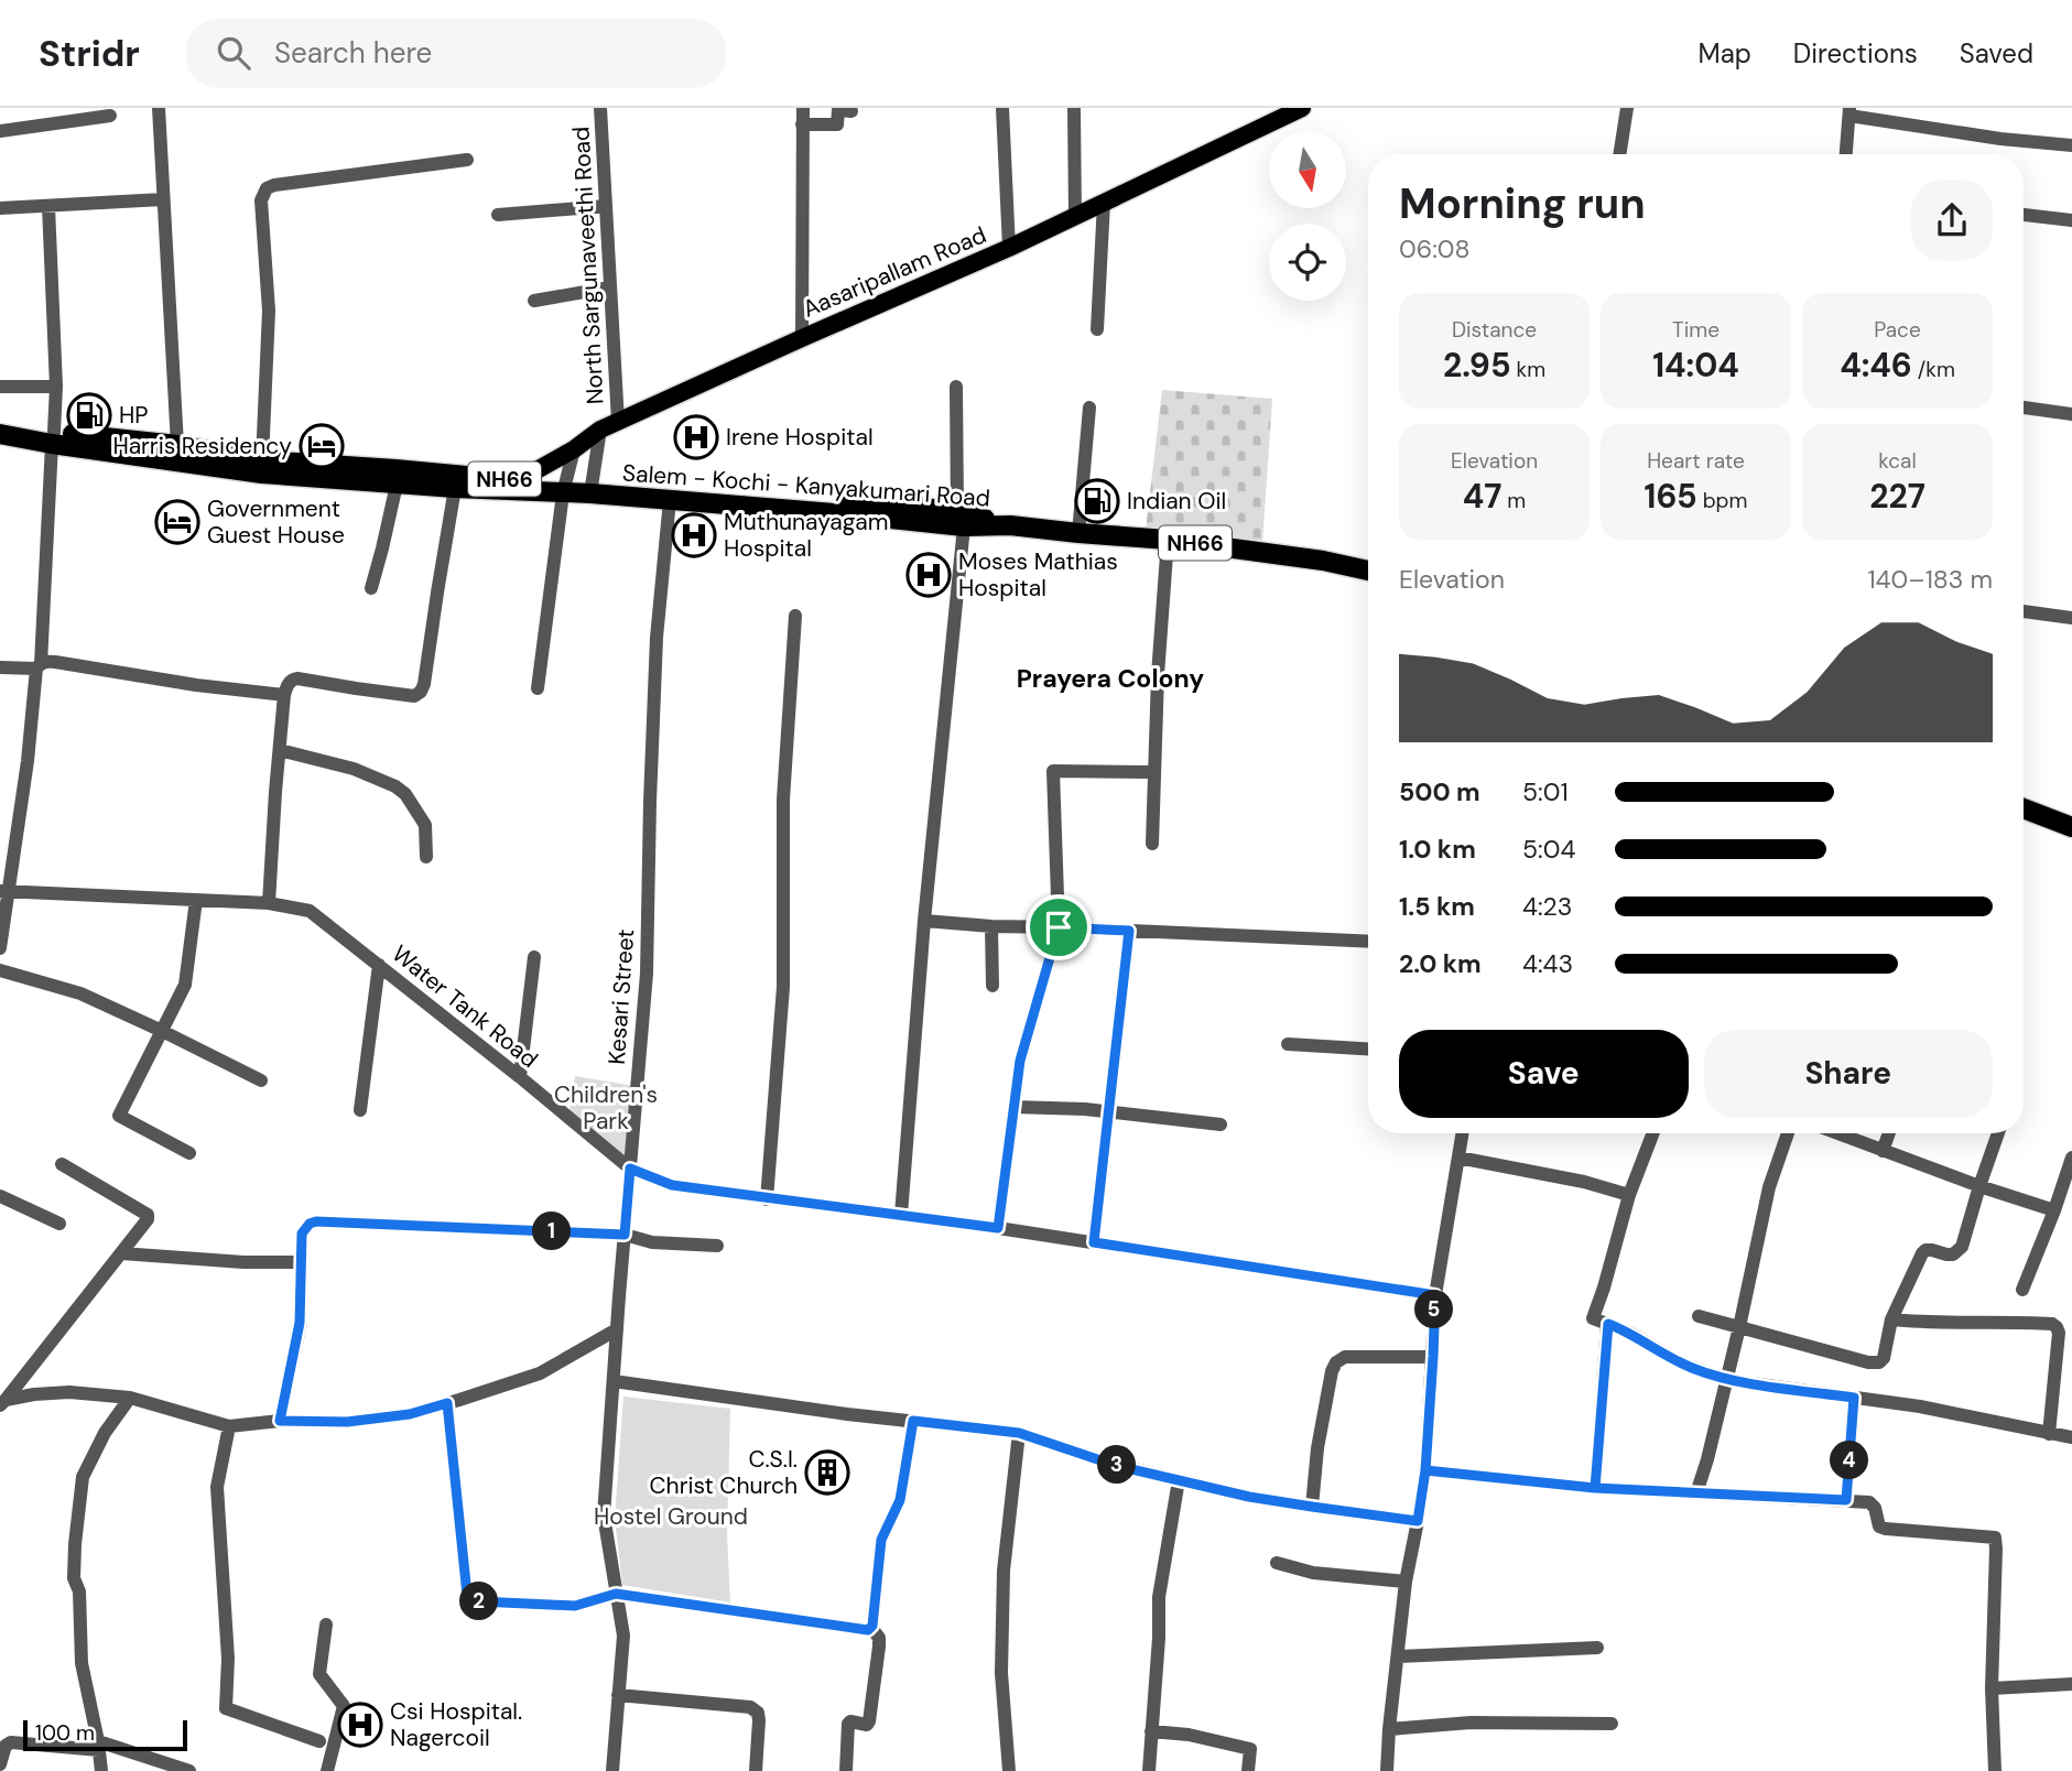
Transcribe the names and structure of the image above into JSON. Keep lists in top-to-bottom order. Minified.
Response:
{"streets":{"highway":["NH66","Salem - Kochi - Kanyakumari Road"],"main road":["Aasaripallam Road"],"street":["North Sargunaveethi Road","Kesari Street","Water Tank Road"]},"crossings":[["North Sargunaveethi Road","Aasaripallam Road"],["North Sargunaveethi Road","Salem - Kochi - Kanyakumari Road"],["Aasaripallam Road","Salem - Kochi - Kanyakumari Road"],["Salem - Kochi - Kanyakumari Road","Kesari Street"],["Kesari Street","Water Tank Road"]],"districts":["Prayera Colony"],"parks":["Children's Park","Hostel Ground"],"places":{"fuel station":["HP","Indian Oil"],"hospital":["Irene Hospital","Muthunayagam Hospital","Moses Mathias Hospital","Csi Hospital. Nagercoil"],"hotel":["Harris Residency","Government Guest House"],"building":["C.S.I. Christ Church"]},"scale_bar":"100 m","north":"bottom","page":{"header":"Stridr","search":"Search here","nav":["Map","Directions","Saved"],"heading":["Morning run","06:08"],"stats":[["Distance","2.95 km"],["Time","14:04"],["Pace","4:46 /km"],["Elevation","47 m"],["Heart rate","165 bpm"],["kcal","227"]],"chart":["Elevation","140–183 m"],"list":[{"name":"500 m","note":"5:01"},{"name":"1.0 km","note":"5:04"},{"name":"1.5 km","note":"4:23"},{"name":"2.0 km","note":"4:43"}],"buttons":["Save","Share"],"pins":["1","5","4","3","2"],"scale":"100 m"}}
